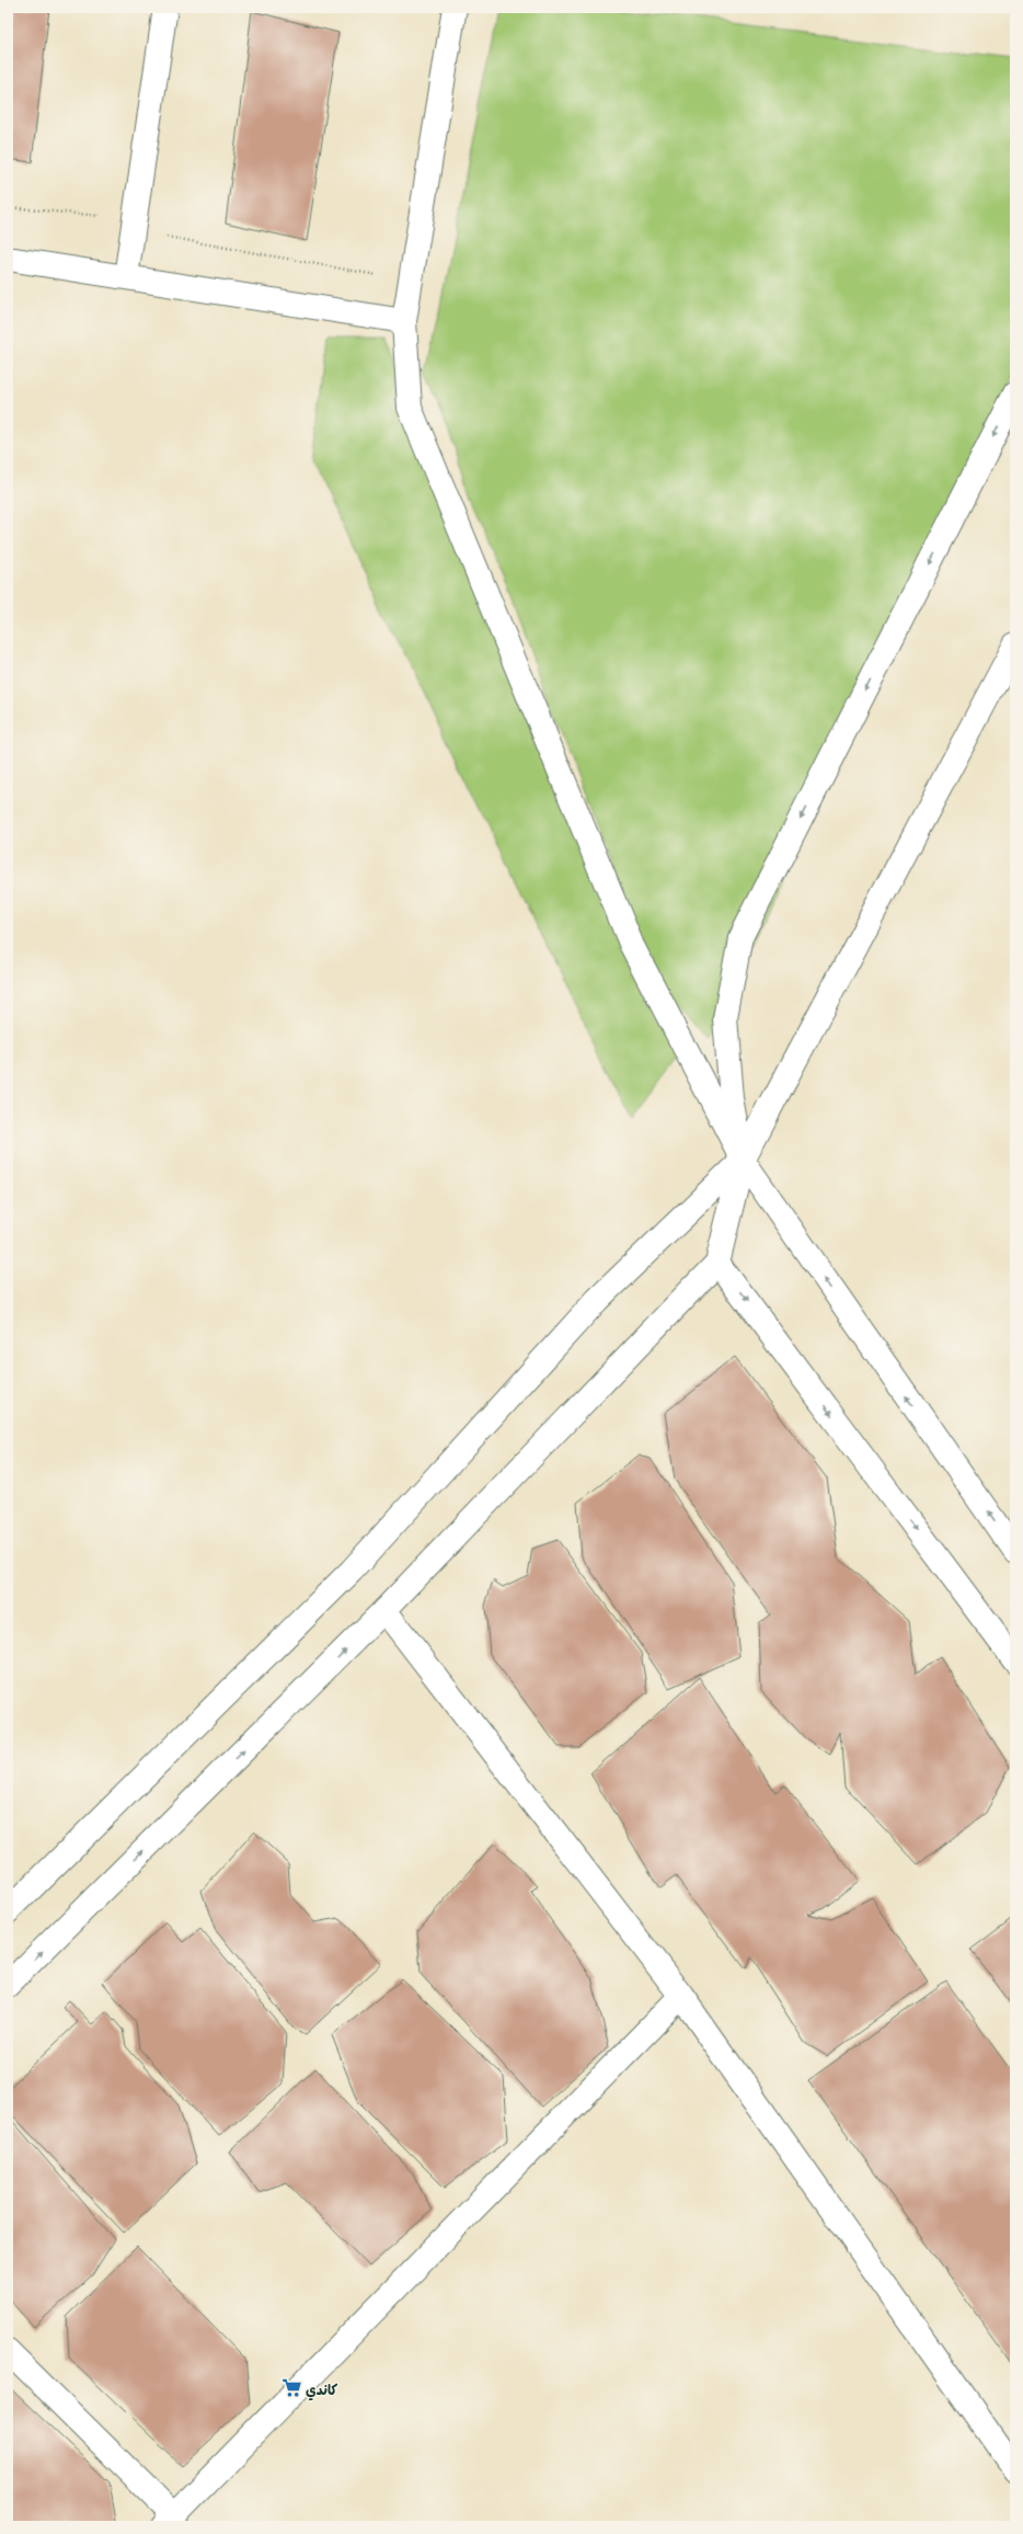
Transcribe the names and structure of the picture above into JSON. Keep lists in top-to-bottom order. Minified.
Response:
{"places":{"supermarket":["كاندي"]}}
